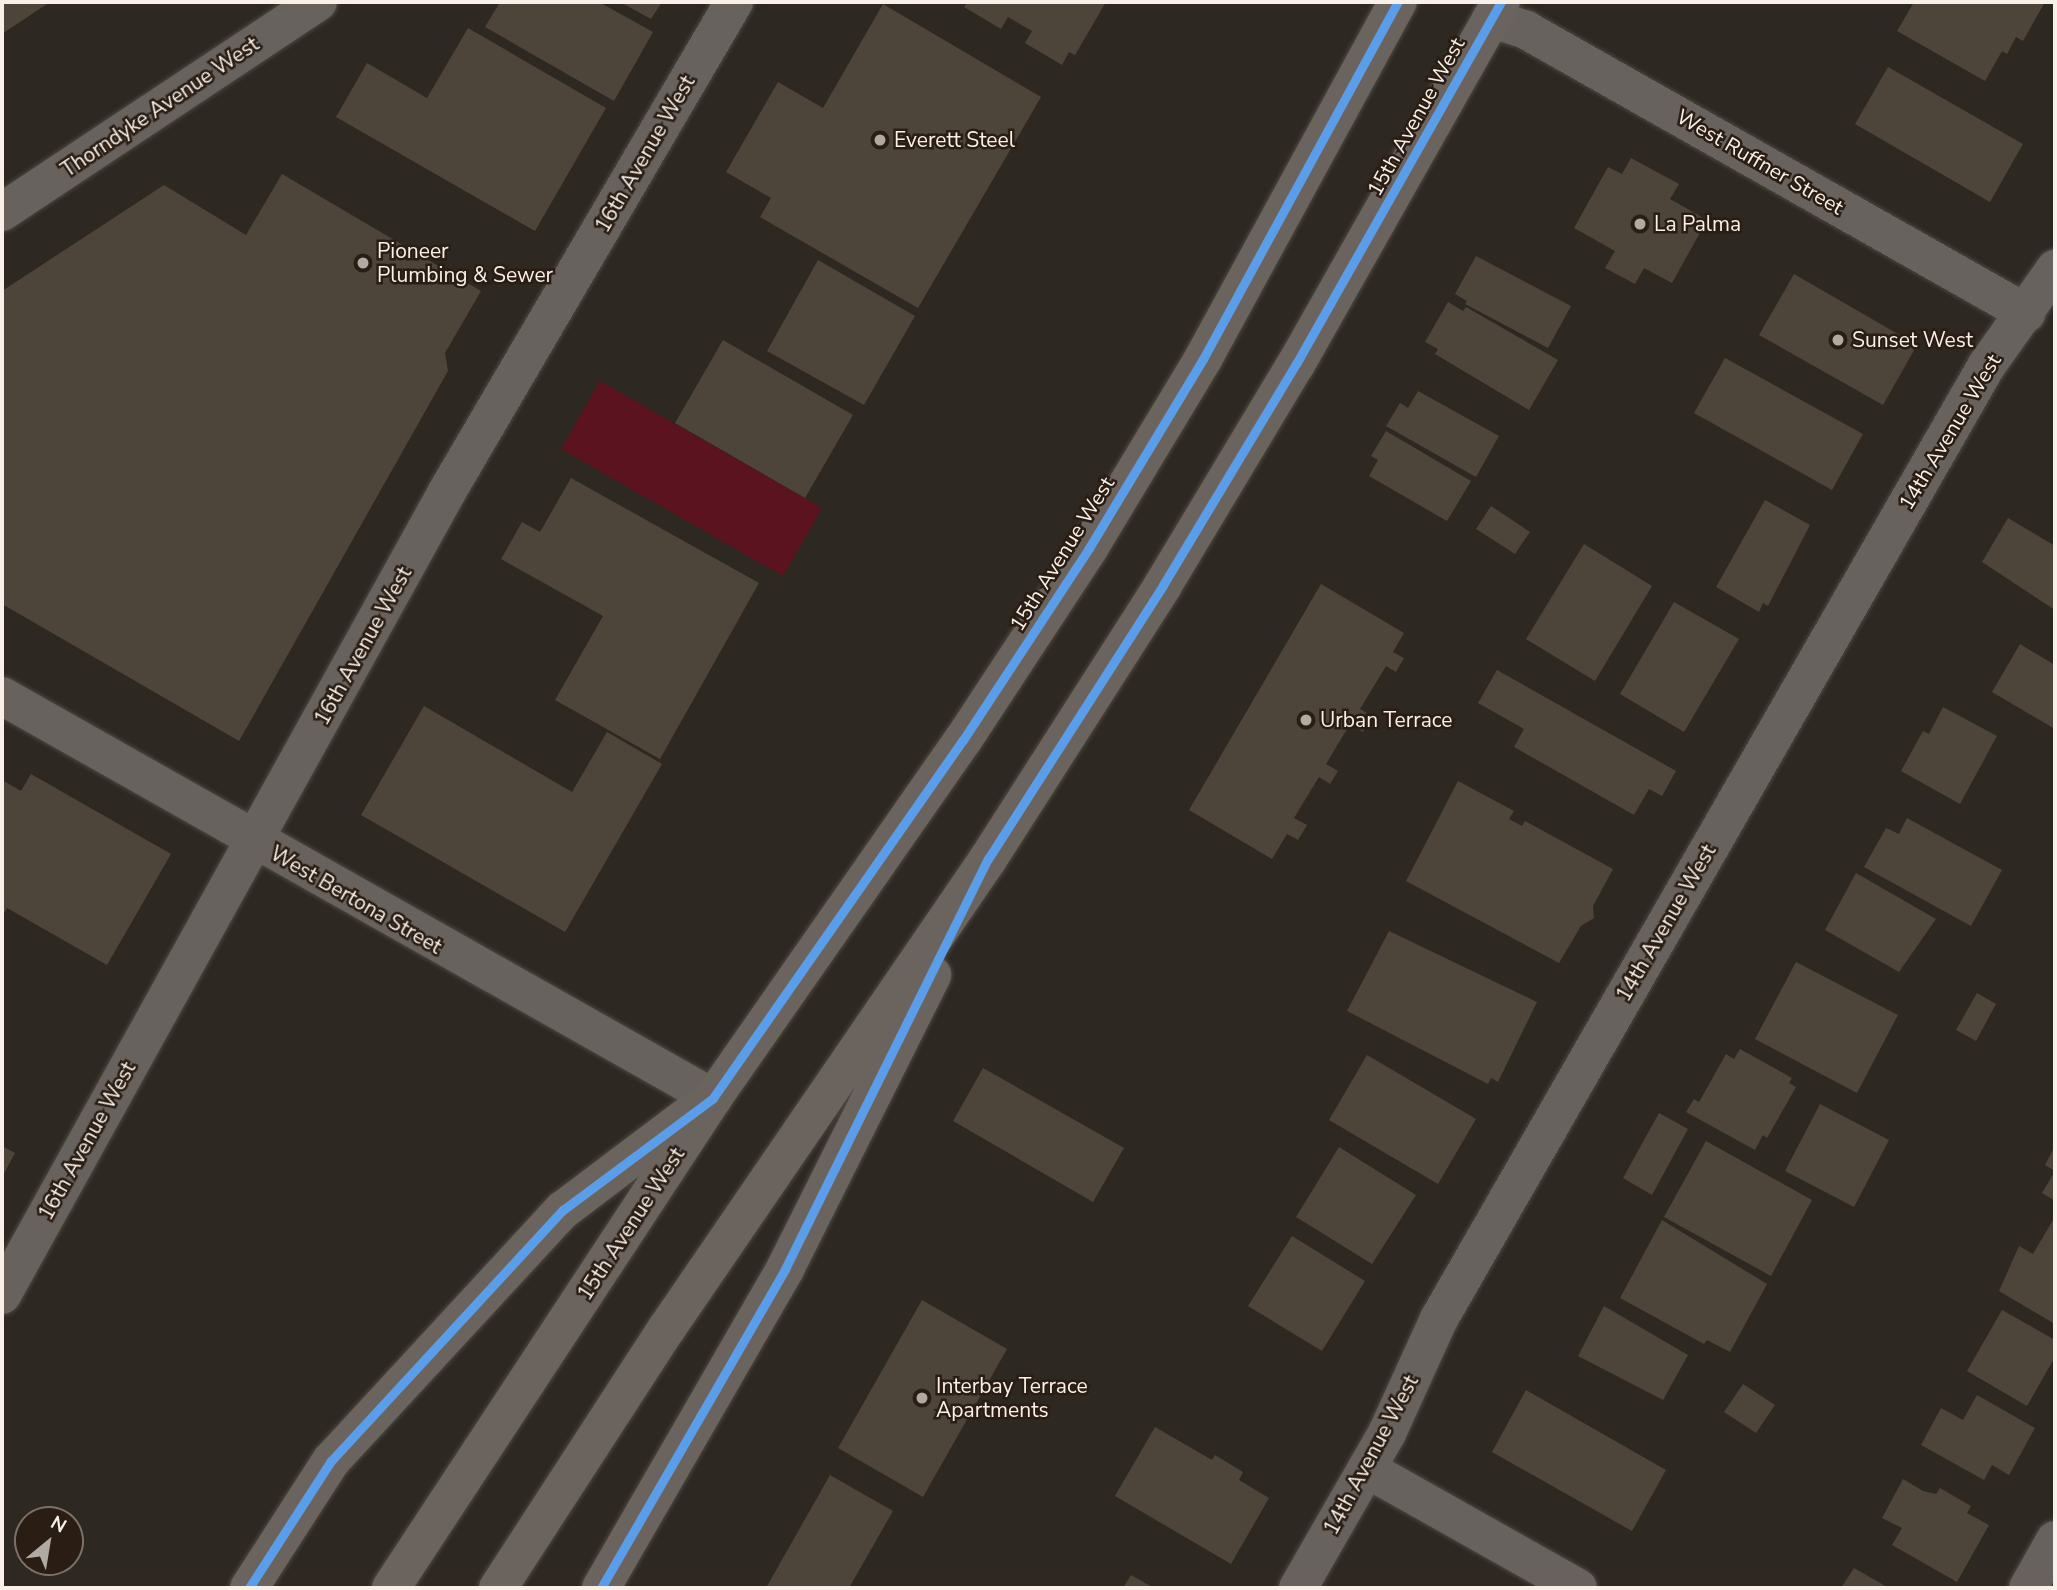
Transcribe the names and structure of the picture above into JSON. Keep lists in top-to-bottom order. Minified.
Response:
{"streets":{"main road":["15th Avenue West"],"street":["Thorndyke Avenue West","16th Avenue West","West Ruffner Street","14th Avenue West","West Bertona Street"]},"crossings":[["15th Avenue West","West Ruffner Street"],["15th Avenue West","West Bertona Street"],["16th Avenue West","West Bertona Street"],["West Ruffner Street","14th Avenue West"]],"places":["Everett Steel","La Palma","Pioneer Plumbing & Sewer","Sunset West","Urban Terrace","Interbay Terrace Apartments"],"north":"top right"}
